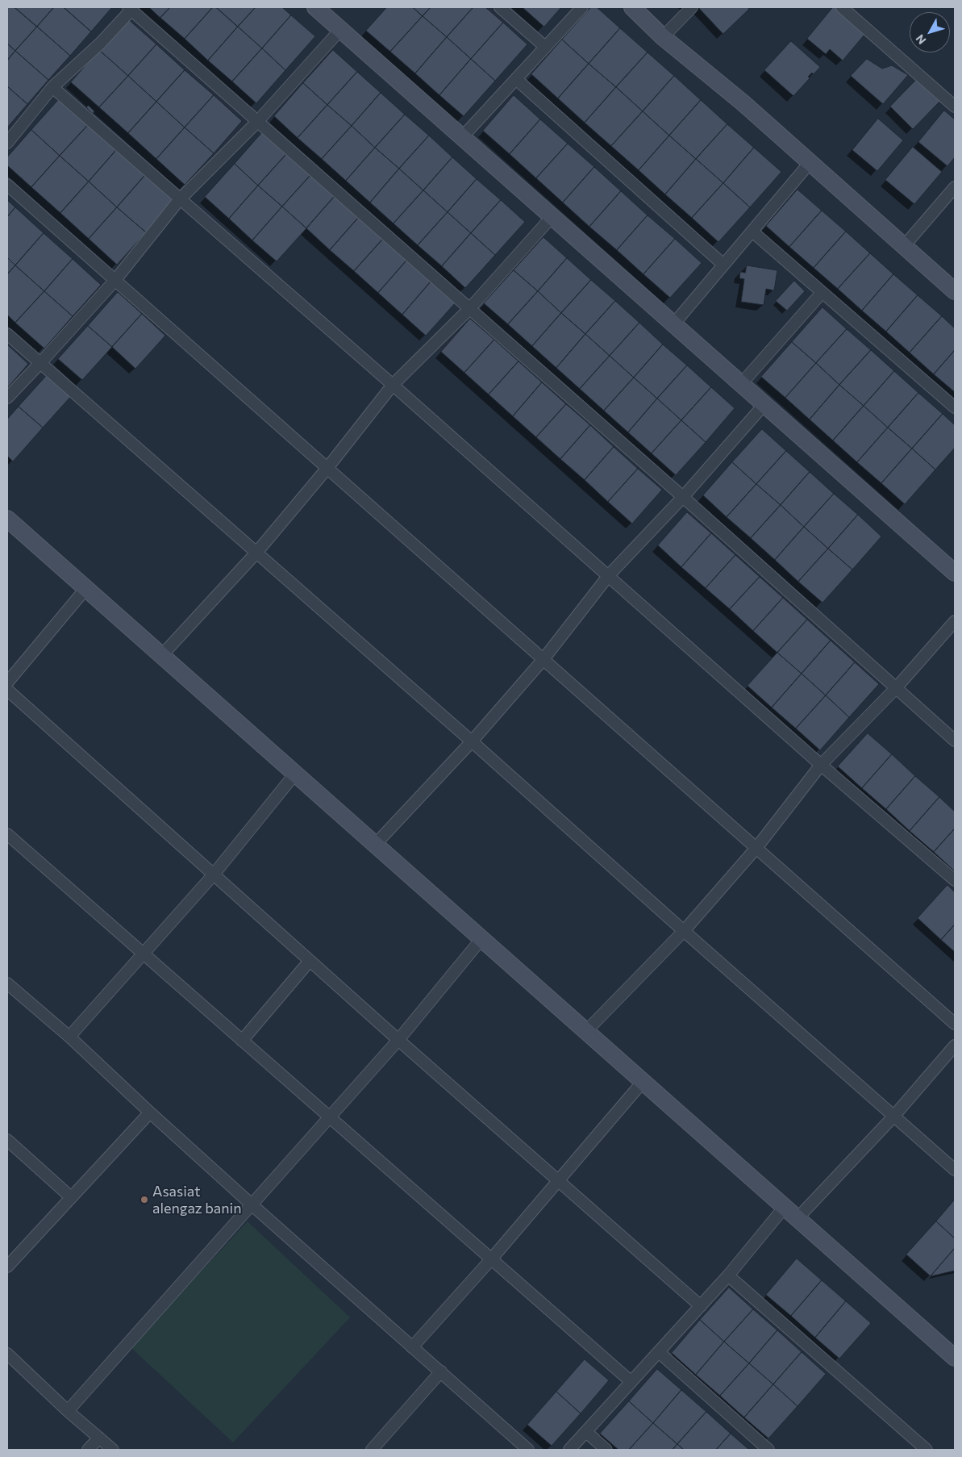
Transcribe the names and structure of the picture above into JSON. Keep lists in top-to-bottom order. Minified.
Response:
{"places":["Asasiat alengaz banin"],"north":"bottom left"}
